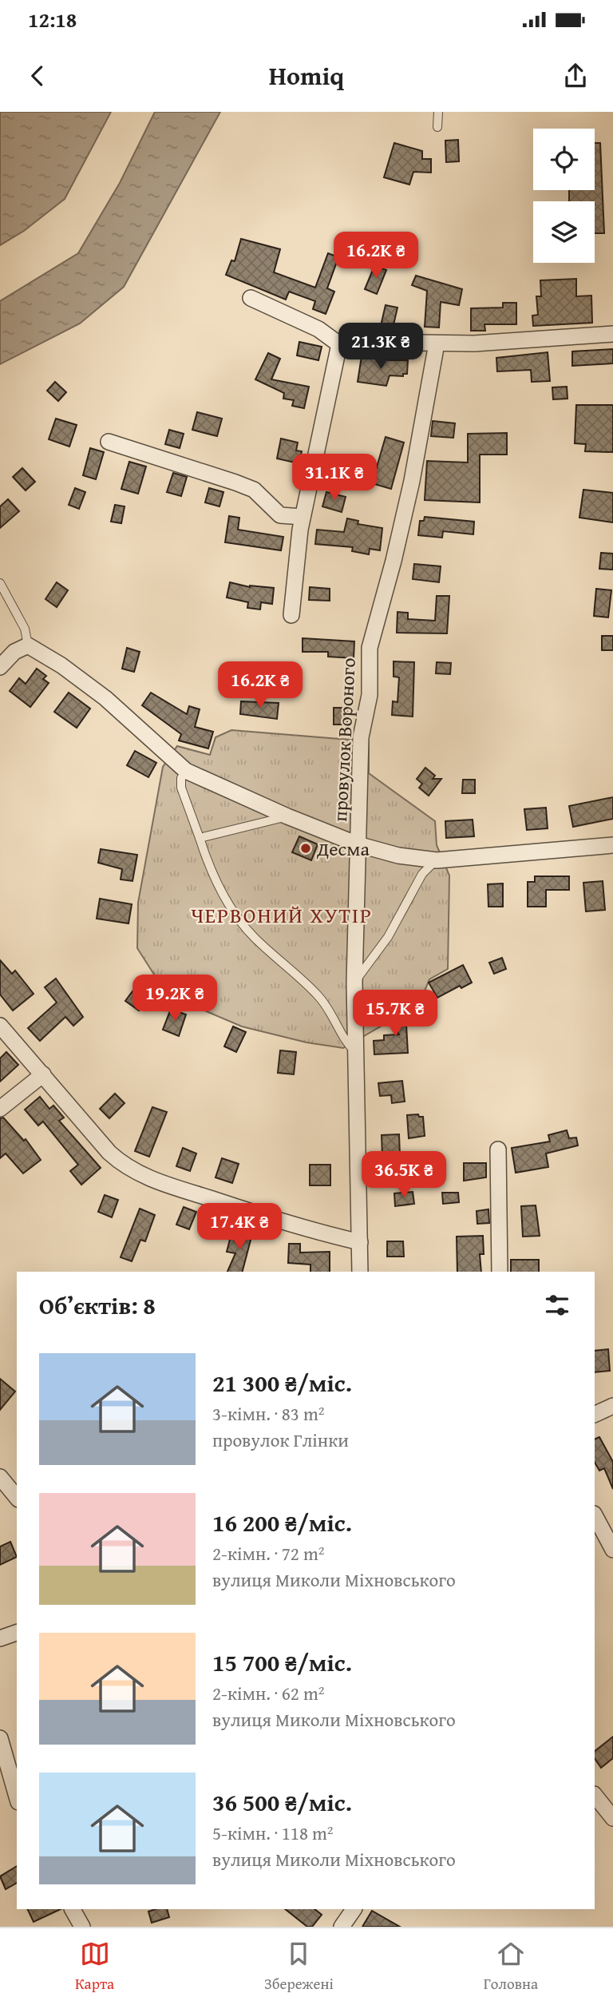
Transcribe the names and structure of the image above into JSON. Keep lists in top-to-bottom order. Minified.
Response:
{"streets":{"street":["провулок Вороного"]},"districts":["ЧЕРВОНИЙ ХУТІР"],"places":["Десма"],"page":{"status":"12:18","header":"Homiq","price":["16.2K ₴","21.3K ₴","31.1K ₴","16.2K ₴","19.2K ₴","15.7K ₴","36.5K ₴","17.4K ₴"],"heading":"Об’єктів: 8","list":[{"name":"21 300 ₴/міс.","note":"3-кімн. · 83 m² · провулок Глінки"},{"name":"16 200 ₴/міс.","note":"2-кімн. · 72 m² · вулиця Миколи Міхновського"},{"name":"15 700 ₴/міс.","note":"2-кімн. · 62 m² · вулиця Миколи Міхновського"},{"name":"36 500 ₴/міс.","note":"5-кімн. · 118 m² · вулиця Миколи Міхновського"}],"tabs":["Карта","Збережені","Головна"]}}
